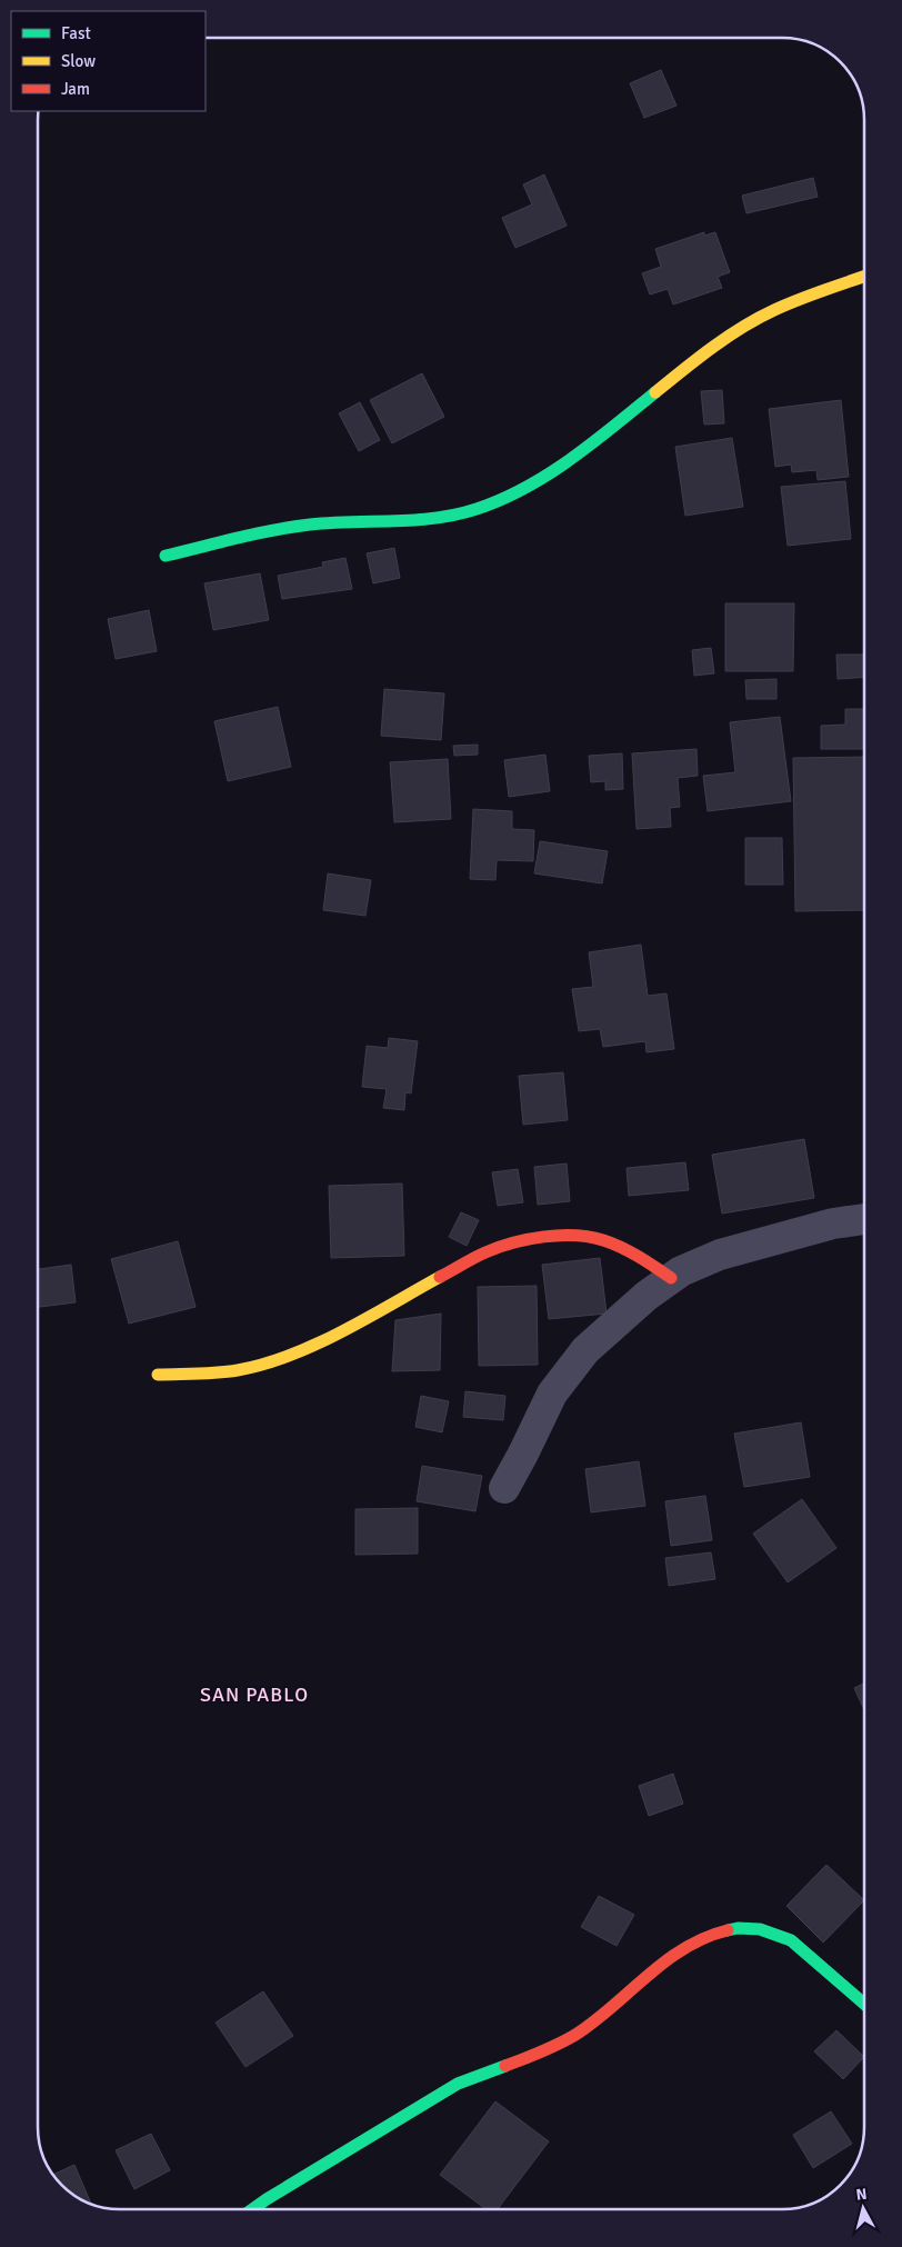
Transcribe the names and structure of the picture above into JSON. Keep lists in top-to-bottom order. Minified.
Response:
{"districts":["SAN PABLO"],"legend":["Fast","Slow","Jam"],"north":"top"}
